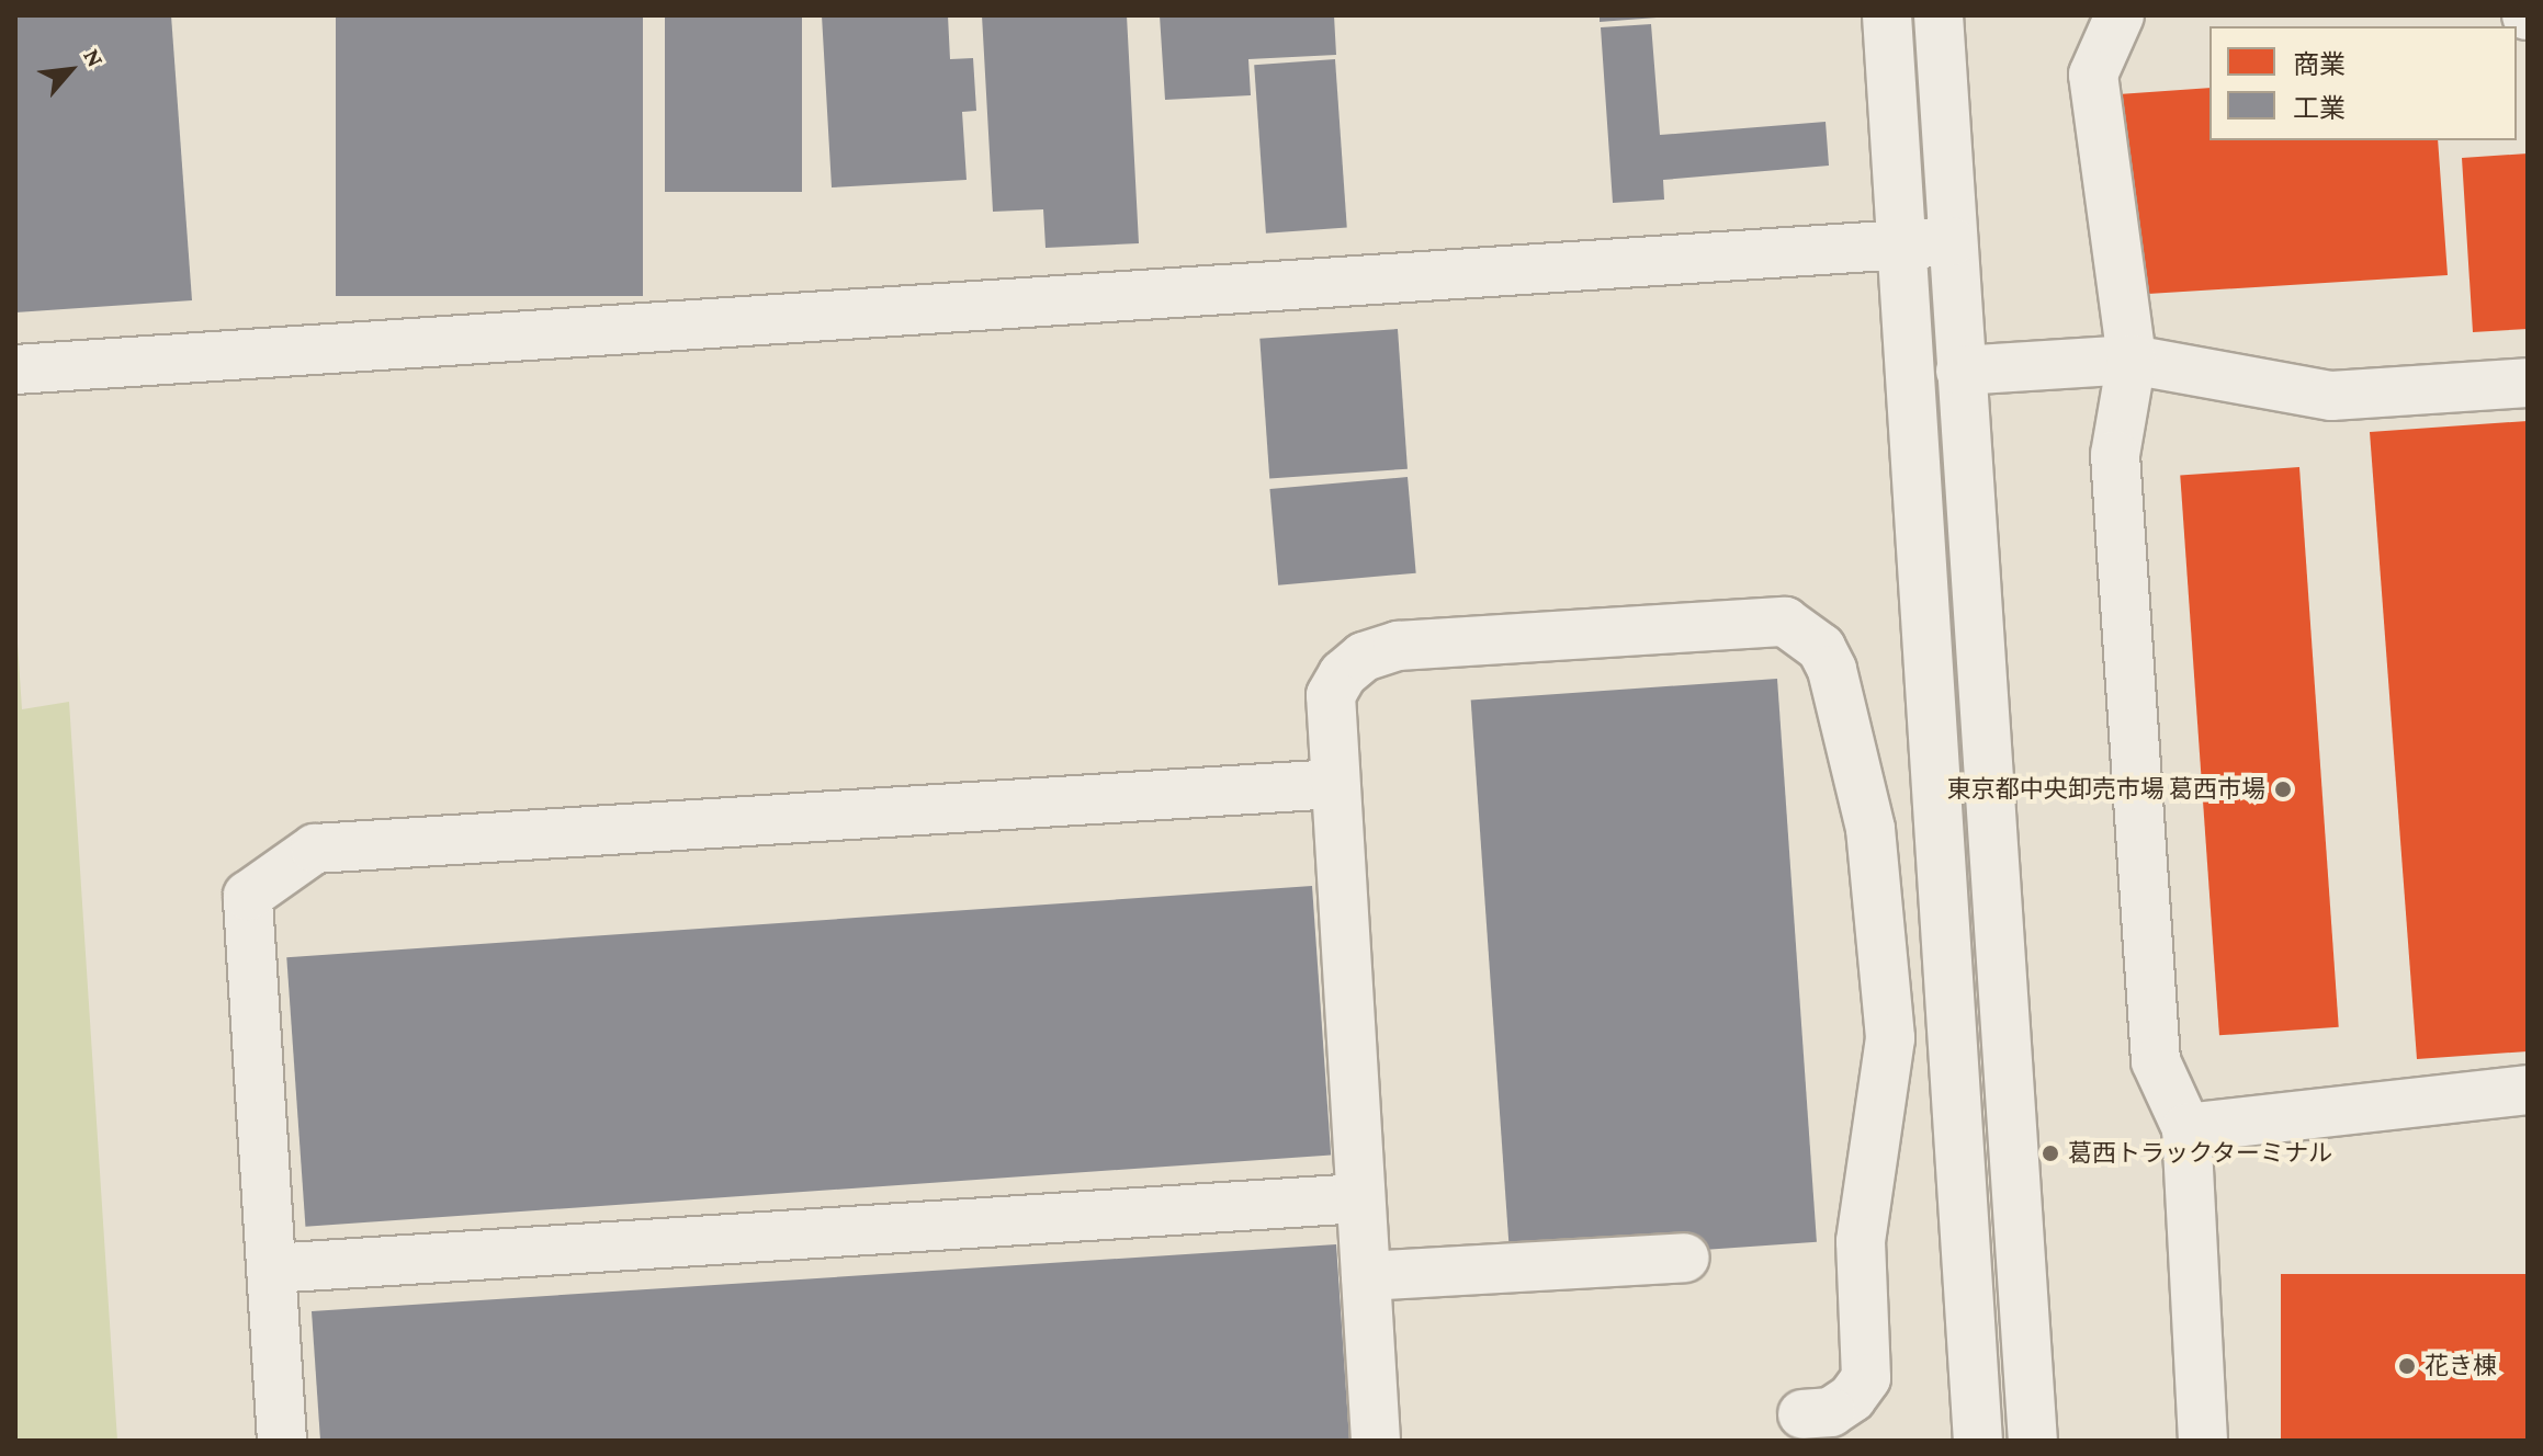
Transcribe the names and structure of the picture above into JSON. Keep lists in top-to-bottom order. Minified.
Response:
{"places":["東京都中央卸売市場 葛西市場","葛西トラックターミナル","花き棟"],"legend":["商業","工業"],"north":"top right"}
